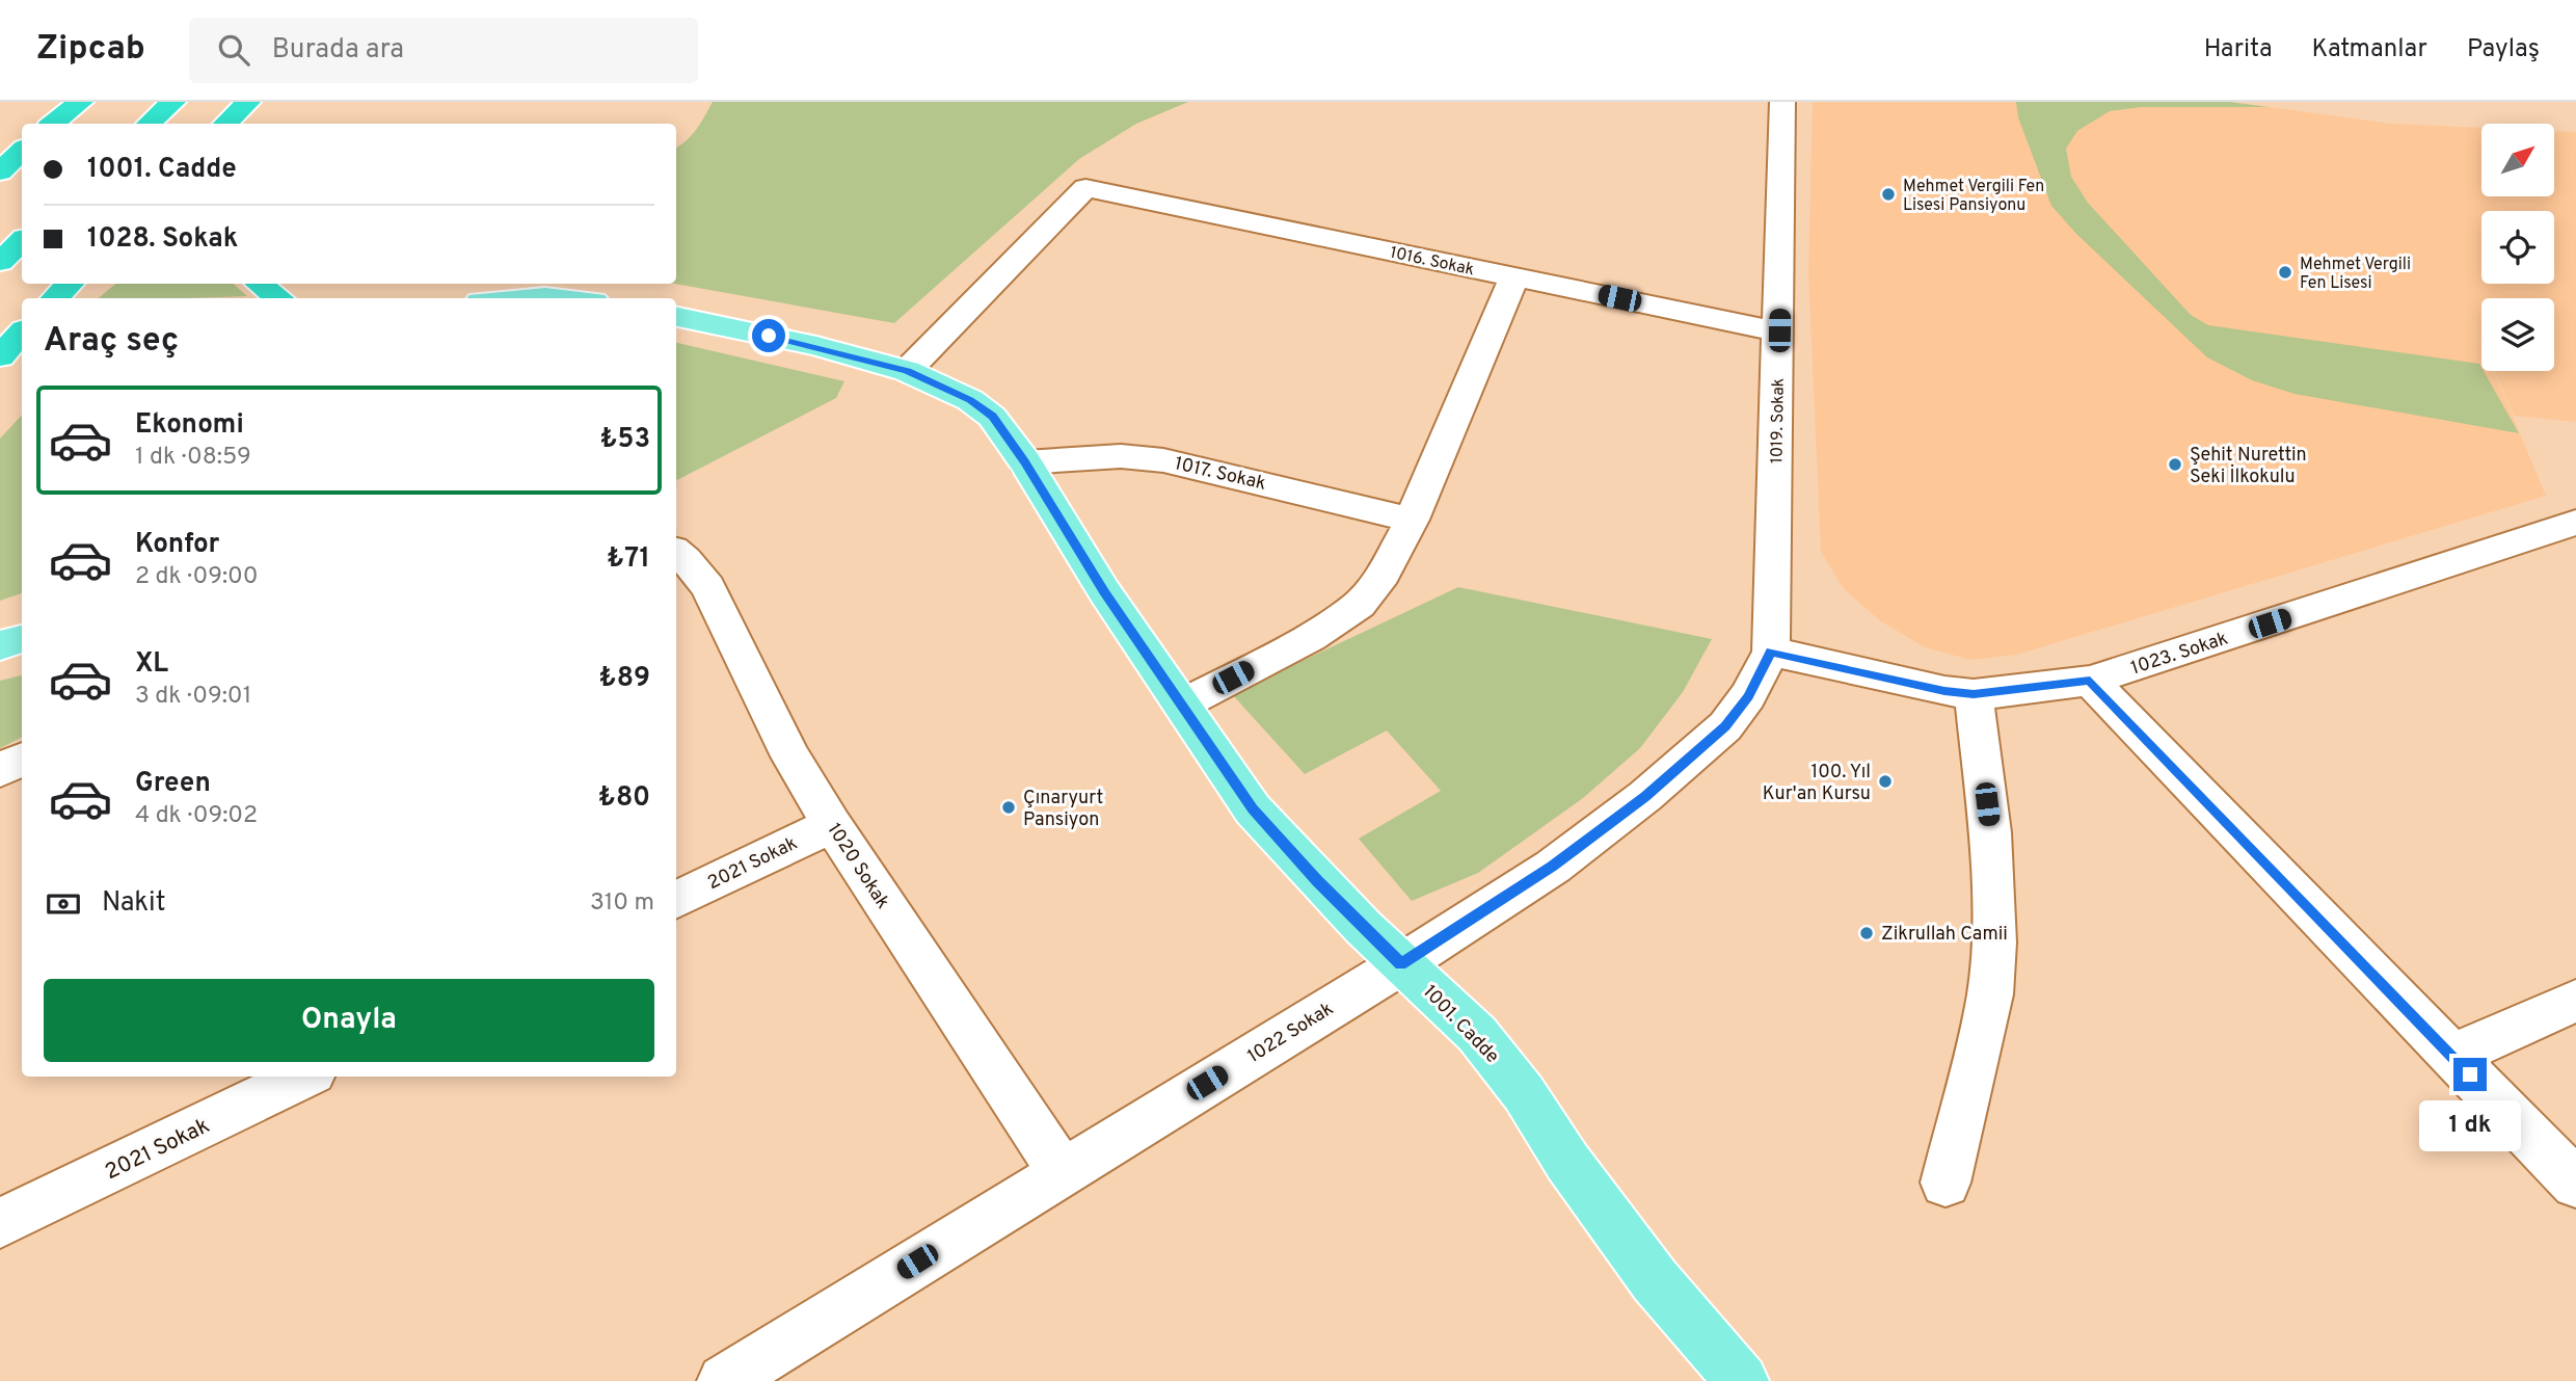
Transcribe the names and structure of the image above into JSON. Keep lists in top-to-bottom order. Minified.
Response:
{"streets":{"main road":["1001. Cadde"],"street":["1016. Sokak","1019. Sokak","1017. Sokak","1023. Sokak","2021 Sokak","1020 Sokak","1022 Sokak"]},"crossings":[["1016. Sokak","1019. Sokak"],["1016. Sokak","1001. Cadde"],["1019. Sokak","1023. Sokak"],["1019. Sokak","1022 Sokak"],["1017. Sokak","1001. Cadde"],["1023. Sokak","1022 Sokak"],["2021 Sokak","1020 Sokak"],["1020 Sokak","1022 Sokak"],["1001. Cadde","1022 Sokak"]],"places":["Mehmet Vergili Fen Lisesi Pansiyonu","Mehmet Vergili Fen Lisesi","Şehit Nurettin Seki İlkokulu","100. Yıl Kur'an Kursu","Çınaryurt Pansiyon","Zikrullah Camii"],"north":"top right","page":{"header":"Zipcab","search":"Burada ara","nav":["Harita","Katmanlar","Paylaş"],"banner":["1001. Cadde","1028. Sokak"],"heading":"Araç seç","list":[{"name":"Ekonomi","note":"1 dk · 08:59","value":"₺53"},{"name":"Konfor","note":"2 dk · 09:00","value":"₺71"},{"name":"XL","note":"3 dk · 09:01","value":"₺89"},{"name":"Green","note":"4 dk · 09:02","value":"₺80"}],"pay":["Nakit","310 m"],"buttons":"Onayla","bubble":"1 dk"}}
